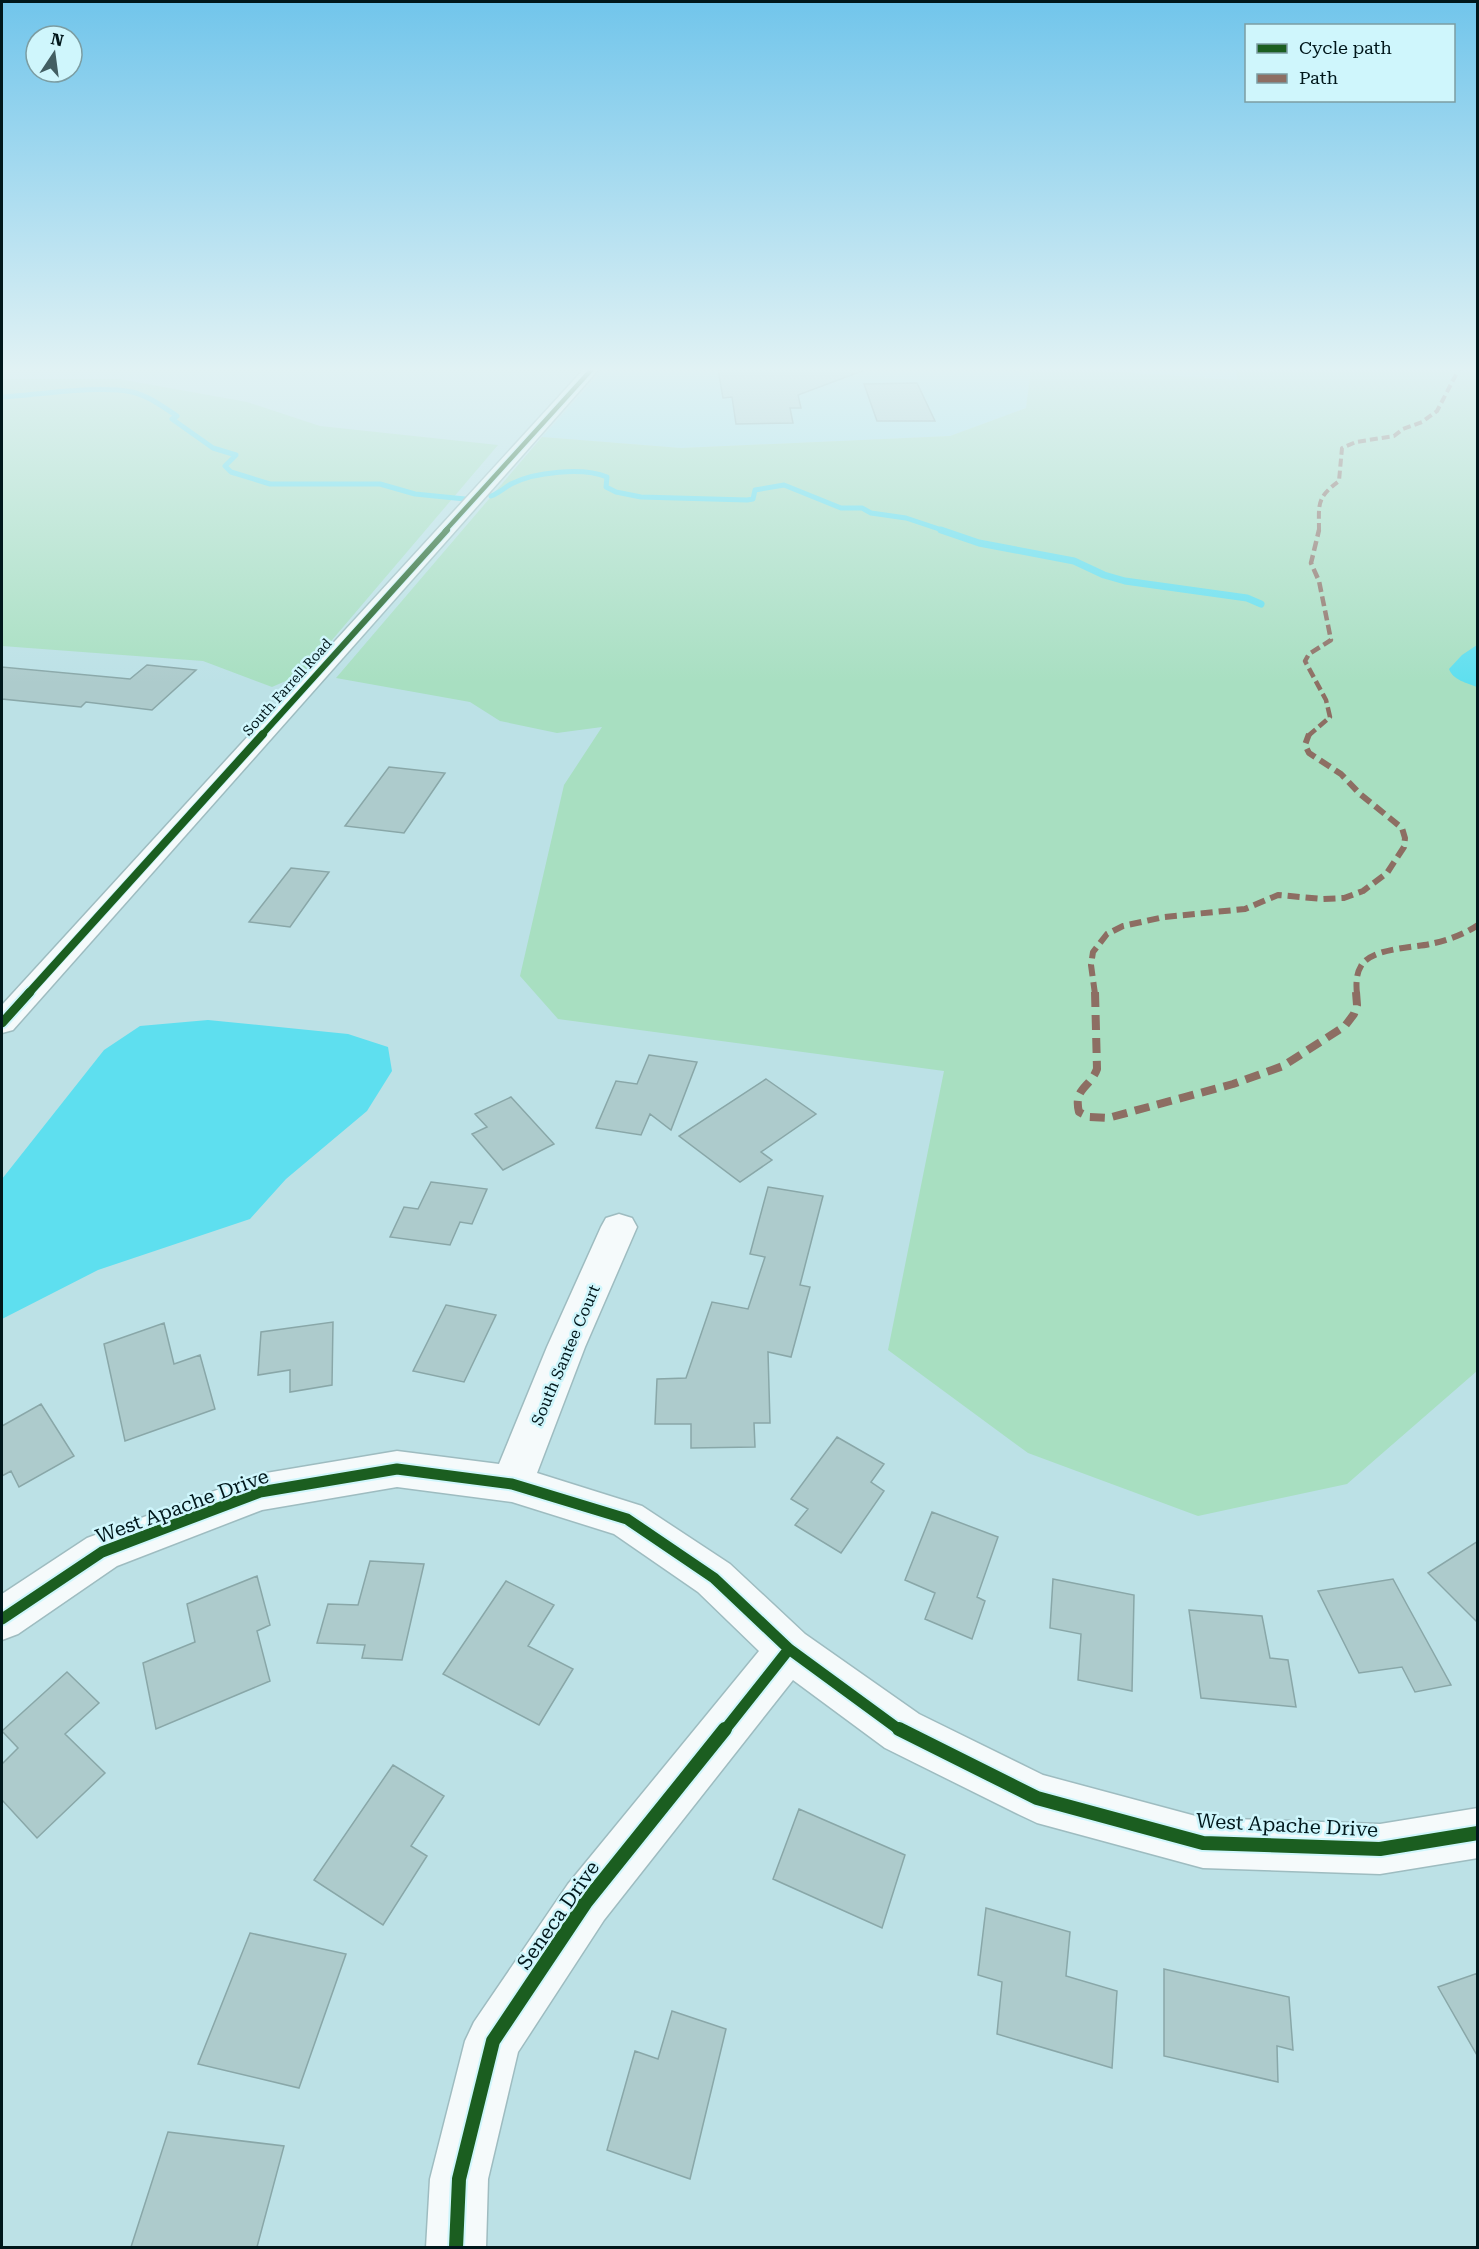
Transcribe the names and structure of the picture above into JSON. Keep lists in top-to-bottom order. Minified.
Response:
{"streets":{"street":["South Farrell Road","South Santee Court","West Apache Drive","Seneca Drive"]},"crossings":[["South Santee Court","West Apache Drive"],["West Apache Drive","Seneca Drive"]],"legend":["Cycle path","Path"],"north":"top"}
